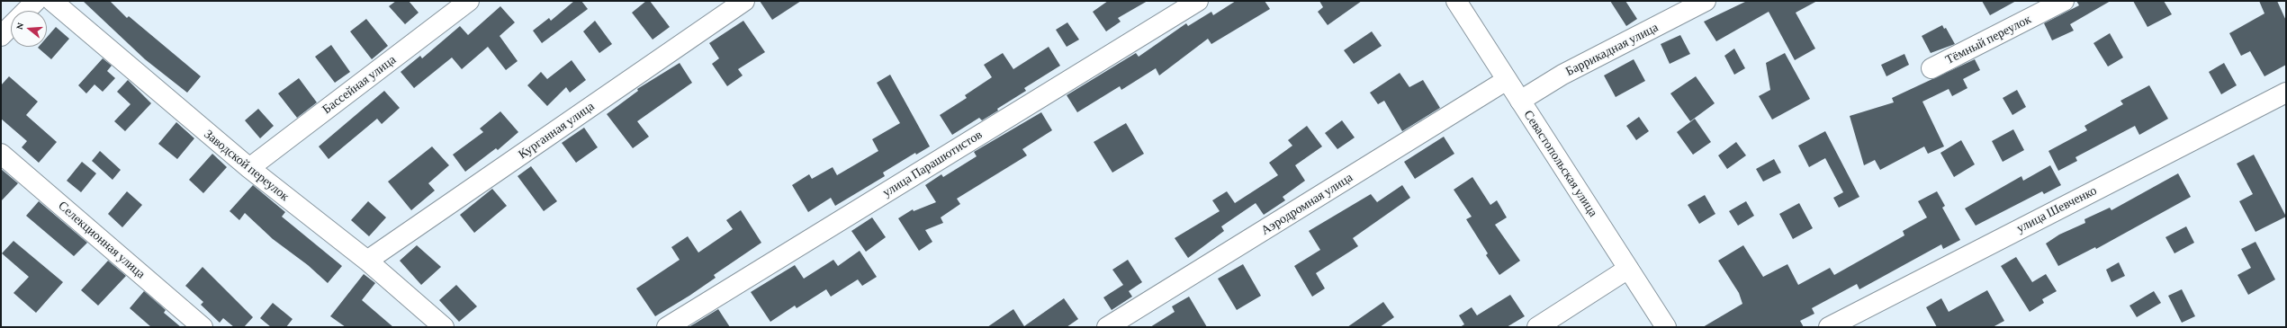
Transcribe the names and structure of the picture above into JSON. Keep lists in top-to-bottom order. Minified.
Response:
{"streets":{"street":["Тёмный переулок","Баррикадная улица","Бассейная улица","Курганная улица","улица Парашютистов","Севастопольская улица","Заводской переулок","Аэродромная улица","улица Шевченко","Селекционная улица"]},"crossings":[["Баррикадная улица","Севастопольская улица"],["Бассейная улица","Заводской переулок"],["Курганная улица","Заводской переулок"],["Севастопольская улица","Аэродромная улица"]],"north":"left"}
